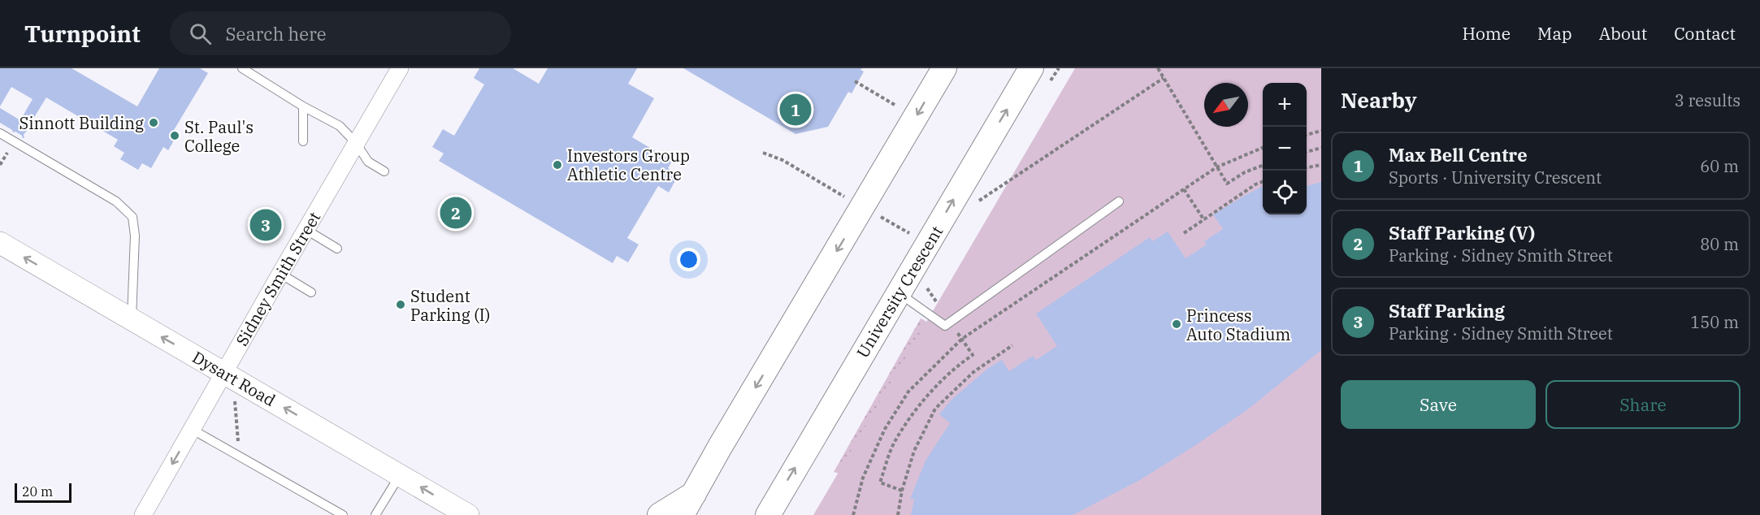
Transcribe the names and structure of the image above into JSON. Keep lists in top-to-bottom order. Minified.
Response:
{"streets":{"main road":["University Crescent"],"street":["Sidney Smith Street","Dysart Road"]},"crossings":[["Sidney Smith Street","Dysart Road"]],"one_way":["Dysart Road"],"places":["Sinnott Building","St. Paul's College","Investors Group Athletic Centre","Student Parking (I)","Princess Auto Stadium"],"scale_bar":"20 m","north":"bottom left","page":{"header":"Turnpoint","search":"Search here","nav":["Home","Map","About","Contact"],"heading":["Nearby","3 results"],"map_buttons":["+","−"],"pins":["1","2","3"],"list":[{"mark":"1","name":"Max Bell Centre","note":"Sports · University Crescent","value":"60 m"},{"mark":"2","name":"Staff Parking (V)","note":"Parking · Sidney Smith Street","value":"80 m"},{"mark":"3","name":"Staff Parking","note":"Parking · Sidney Smith Street","value":"150 m"}],"buttons":["Save","Share"],"scale":"20 m"}}
